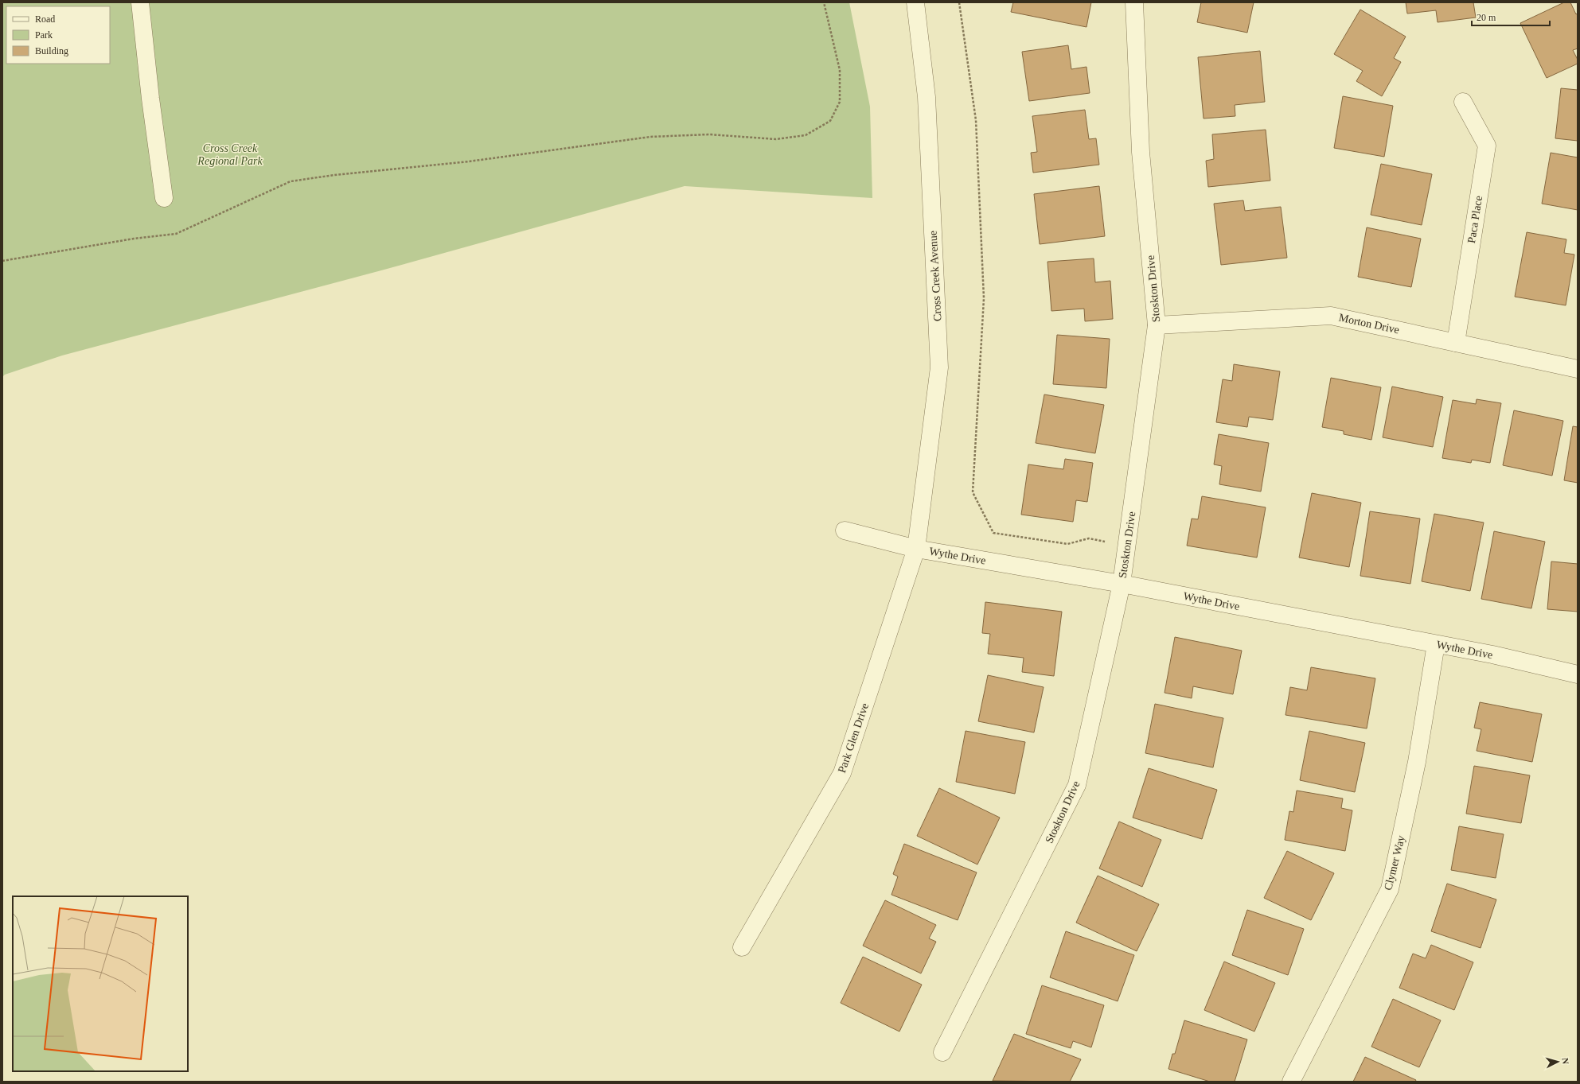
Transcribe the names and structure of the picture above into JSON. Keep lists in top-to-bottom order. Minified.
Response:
{"streets":{"street":["Paca Place","Cross Creek Avenue","Stoskton Drive","Morton Drive","Wythe Drive","Park Glen Drive","Clymer Way"]},"crossings":[["Paca Place","Morton Drive"],["Cross Creek Avenue","Wythe Drive"],["Cross Creek Avenue","Park Glen Drive"],["Stoskton Drive","Morton Drive"],["Stoskton Drive","Wythe Drive"],["Wythe Drive","Park Glen Drive"],["Wythe Drive","Clymer Way"]],"parks":["Cross Creek Regional Park"],"legend":["Road","Park","Building"],"scale_bar":"20 m","north":"right"}
